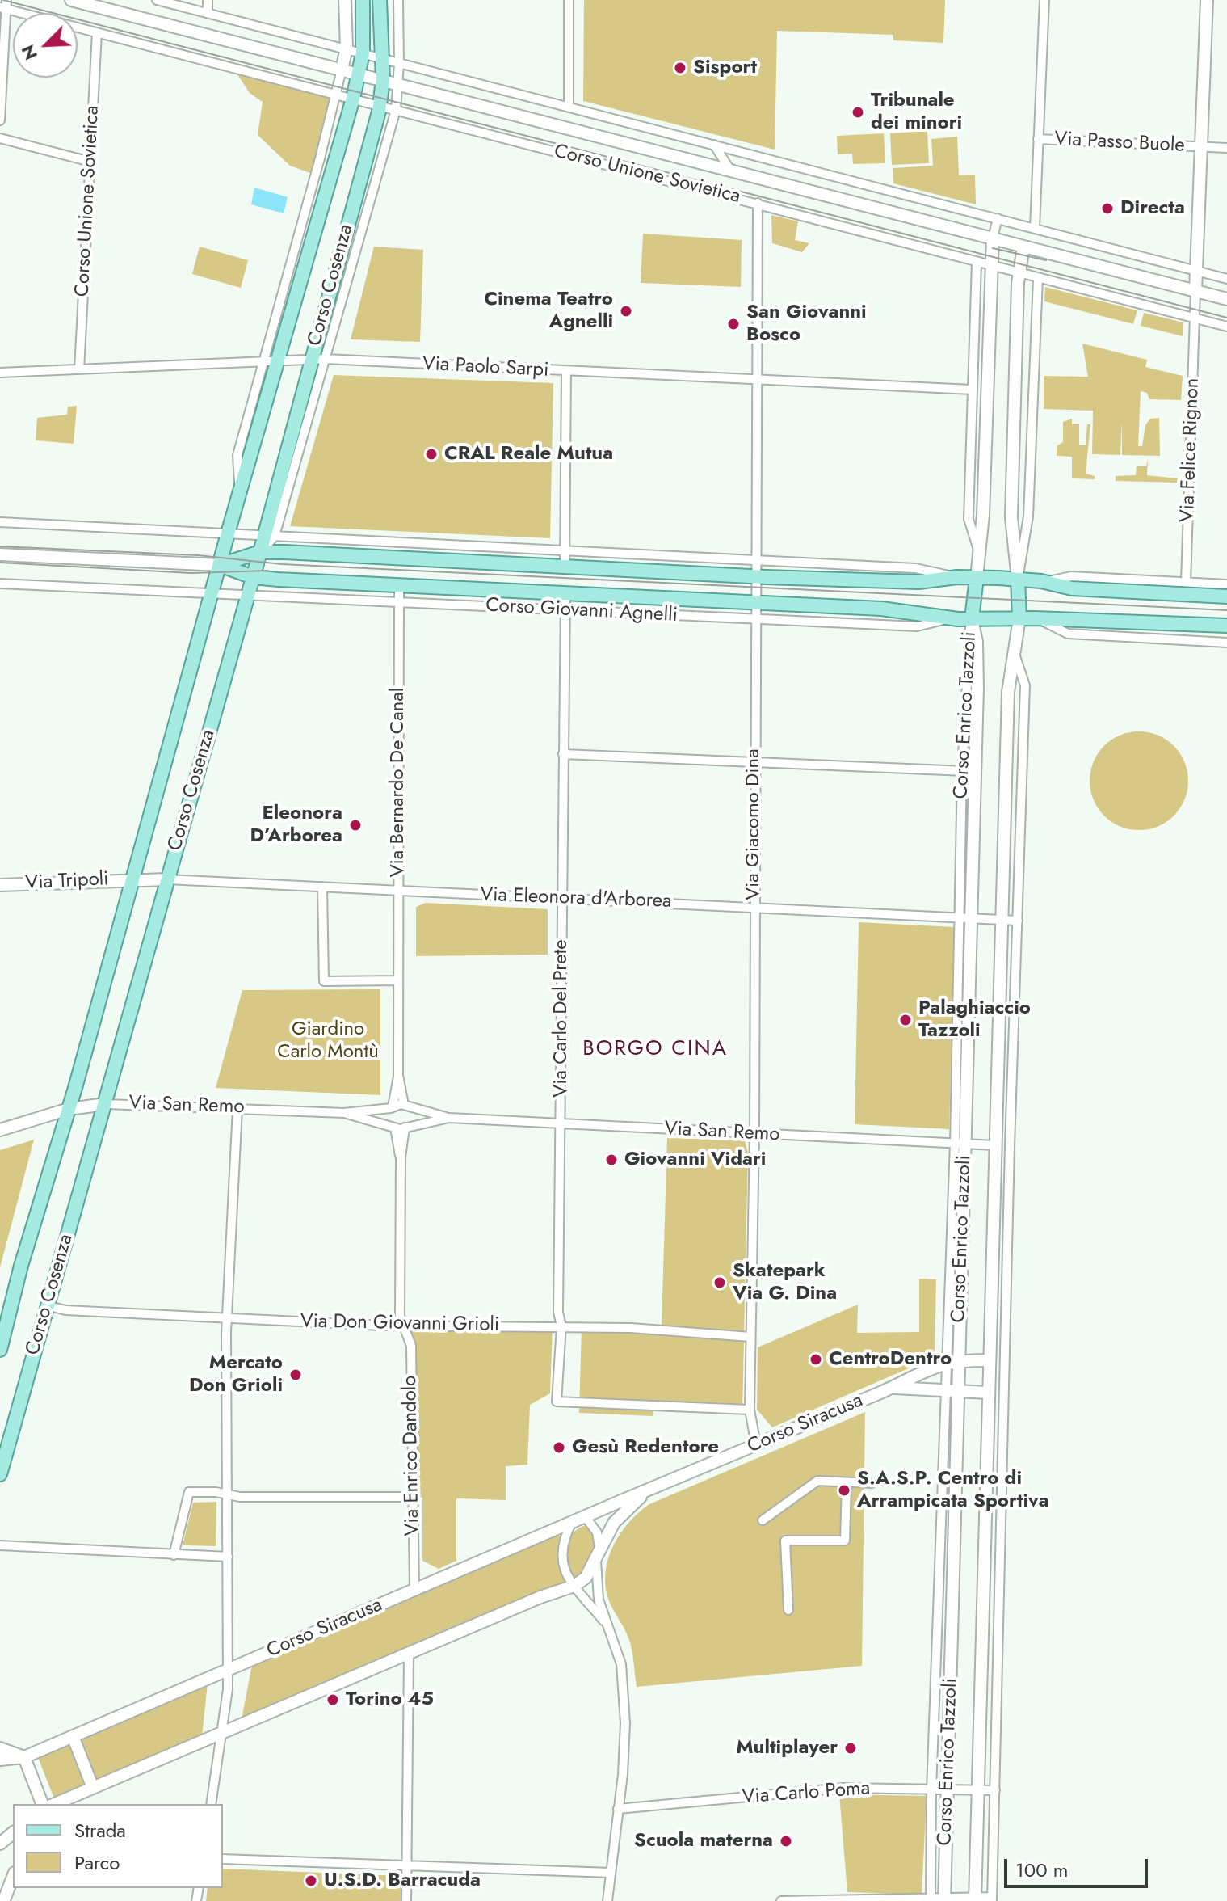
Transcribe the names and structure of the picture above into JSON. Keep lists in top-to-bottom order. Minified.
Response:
{"streets":{"main road":["Corso Cosenza","Corso Giovanni Agnelli"],"street":["Via Passo Buole","Corso Unione Sovietica","Via Paolo Sarpi","Via Felice Rignon","Corso Enrico Tazzoli","Via Bernardo De Canal","Via Giacomo Dina","Via Tripoli","Via Eleonora d'Arborea","Via Carlo Del Prete","Via San Remo","Via Don Giovanni Grioli","Corso Siracusa","Via Enrico Dandolo","Via Carlo Poma"]},"crossings":[["Via Passo Buole","Corso Unione Sovietica"],["Corso Unione Sovietica","Corso Cosenza"],["Corso Unione Sovietica","Via Paolo Sarpi"],["Corso Unione Sovietica","Via Felice Rignon"],["Corso Unione Sovietica","Via Giacomo Dina"],["Corso Cosenza","Via Paolo Sarpi"],["Corso Cosenza","Corso Giovanni Agnelli"],["Corso Cosenza","Via Tripoli"],["Corso Cosenza","Via Eleonora d'Arborea"],["Corso Cosenza","Via San Remo"],["Corso Cosenza","Via Don Giovanni Grioli"],["Via Paolo Sarpi","Via Giacomo Dina"],["Corso Giovanni Agnelli","Corso Enrico Tazzoli"],["Corso Giovanni Agnelli","Via Bernardo De Canal"],["Corso Giovanni Agnelli","Via Giacomo Dina"],["Corso Giovanni Agnelli","Via Carlo Del Prete"],["Corso Enrico Tazzoli","Via Eleonora d'Arborea"],["Corso Enrico Tazzoli","Via San Remo"],["Corso Enrico Tazzoli","Corso Siracusa"],["Corso Enrico Tazzoli","Via Carlo Poma"],["Via Bernardo De Canal","Via Eleonora d'Arborea"],["Via Bernardo De Canal","Via San Remo"],["Via Giacomo Dina","Via Eleonora d'Arborea"],["Via Giacomo Dina","Via Carlo Del Prete"],["Via Giacomo Dina","Via San Remo"],["Via Giacomo Dina","Via Don Giovanni Grioli"],["Via Giacomo Dina","Corso Siracusa"],["Via Tripoli","Via Eleonora d'Arborea"],["Via Eleonora d'Arborea","Via Carlo Del Prete"],["Via Carlo Del Prete","Via San Remo"],["Via Carlo Del Prete","Via Don Giovanni Grioli"],["Via Don Giovanni Grioli","Via Enrico Dandolo"],["Corso Siracusa","Via Enrico Dandolo"]],"districts":["BORGO CINA"],"parks":["Giardino Carlo Montù"],"places":["Sisport","Tribunale dei minori","Directa","Cinema Teatro Agnelli","San Giovanni Bosco","CRAL Reale Mutua","Eleonora D’Arborea","Palaghiaccio Tazzoli","Giovanni Vidari","Skatepark Via G. Dina","CentroDentro","Mercato Don Grioli","Gesù Redentore","S.A.S.P. Centro di Arrampicata Sportiva","Torino 45","Multiplayer","Scuola materna","U.S.D. Barracuda"],"legend":["Strada","Parco"],"scale_bar":"100 m","north":"bottom left"}
